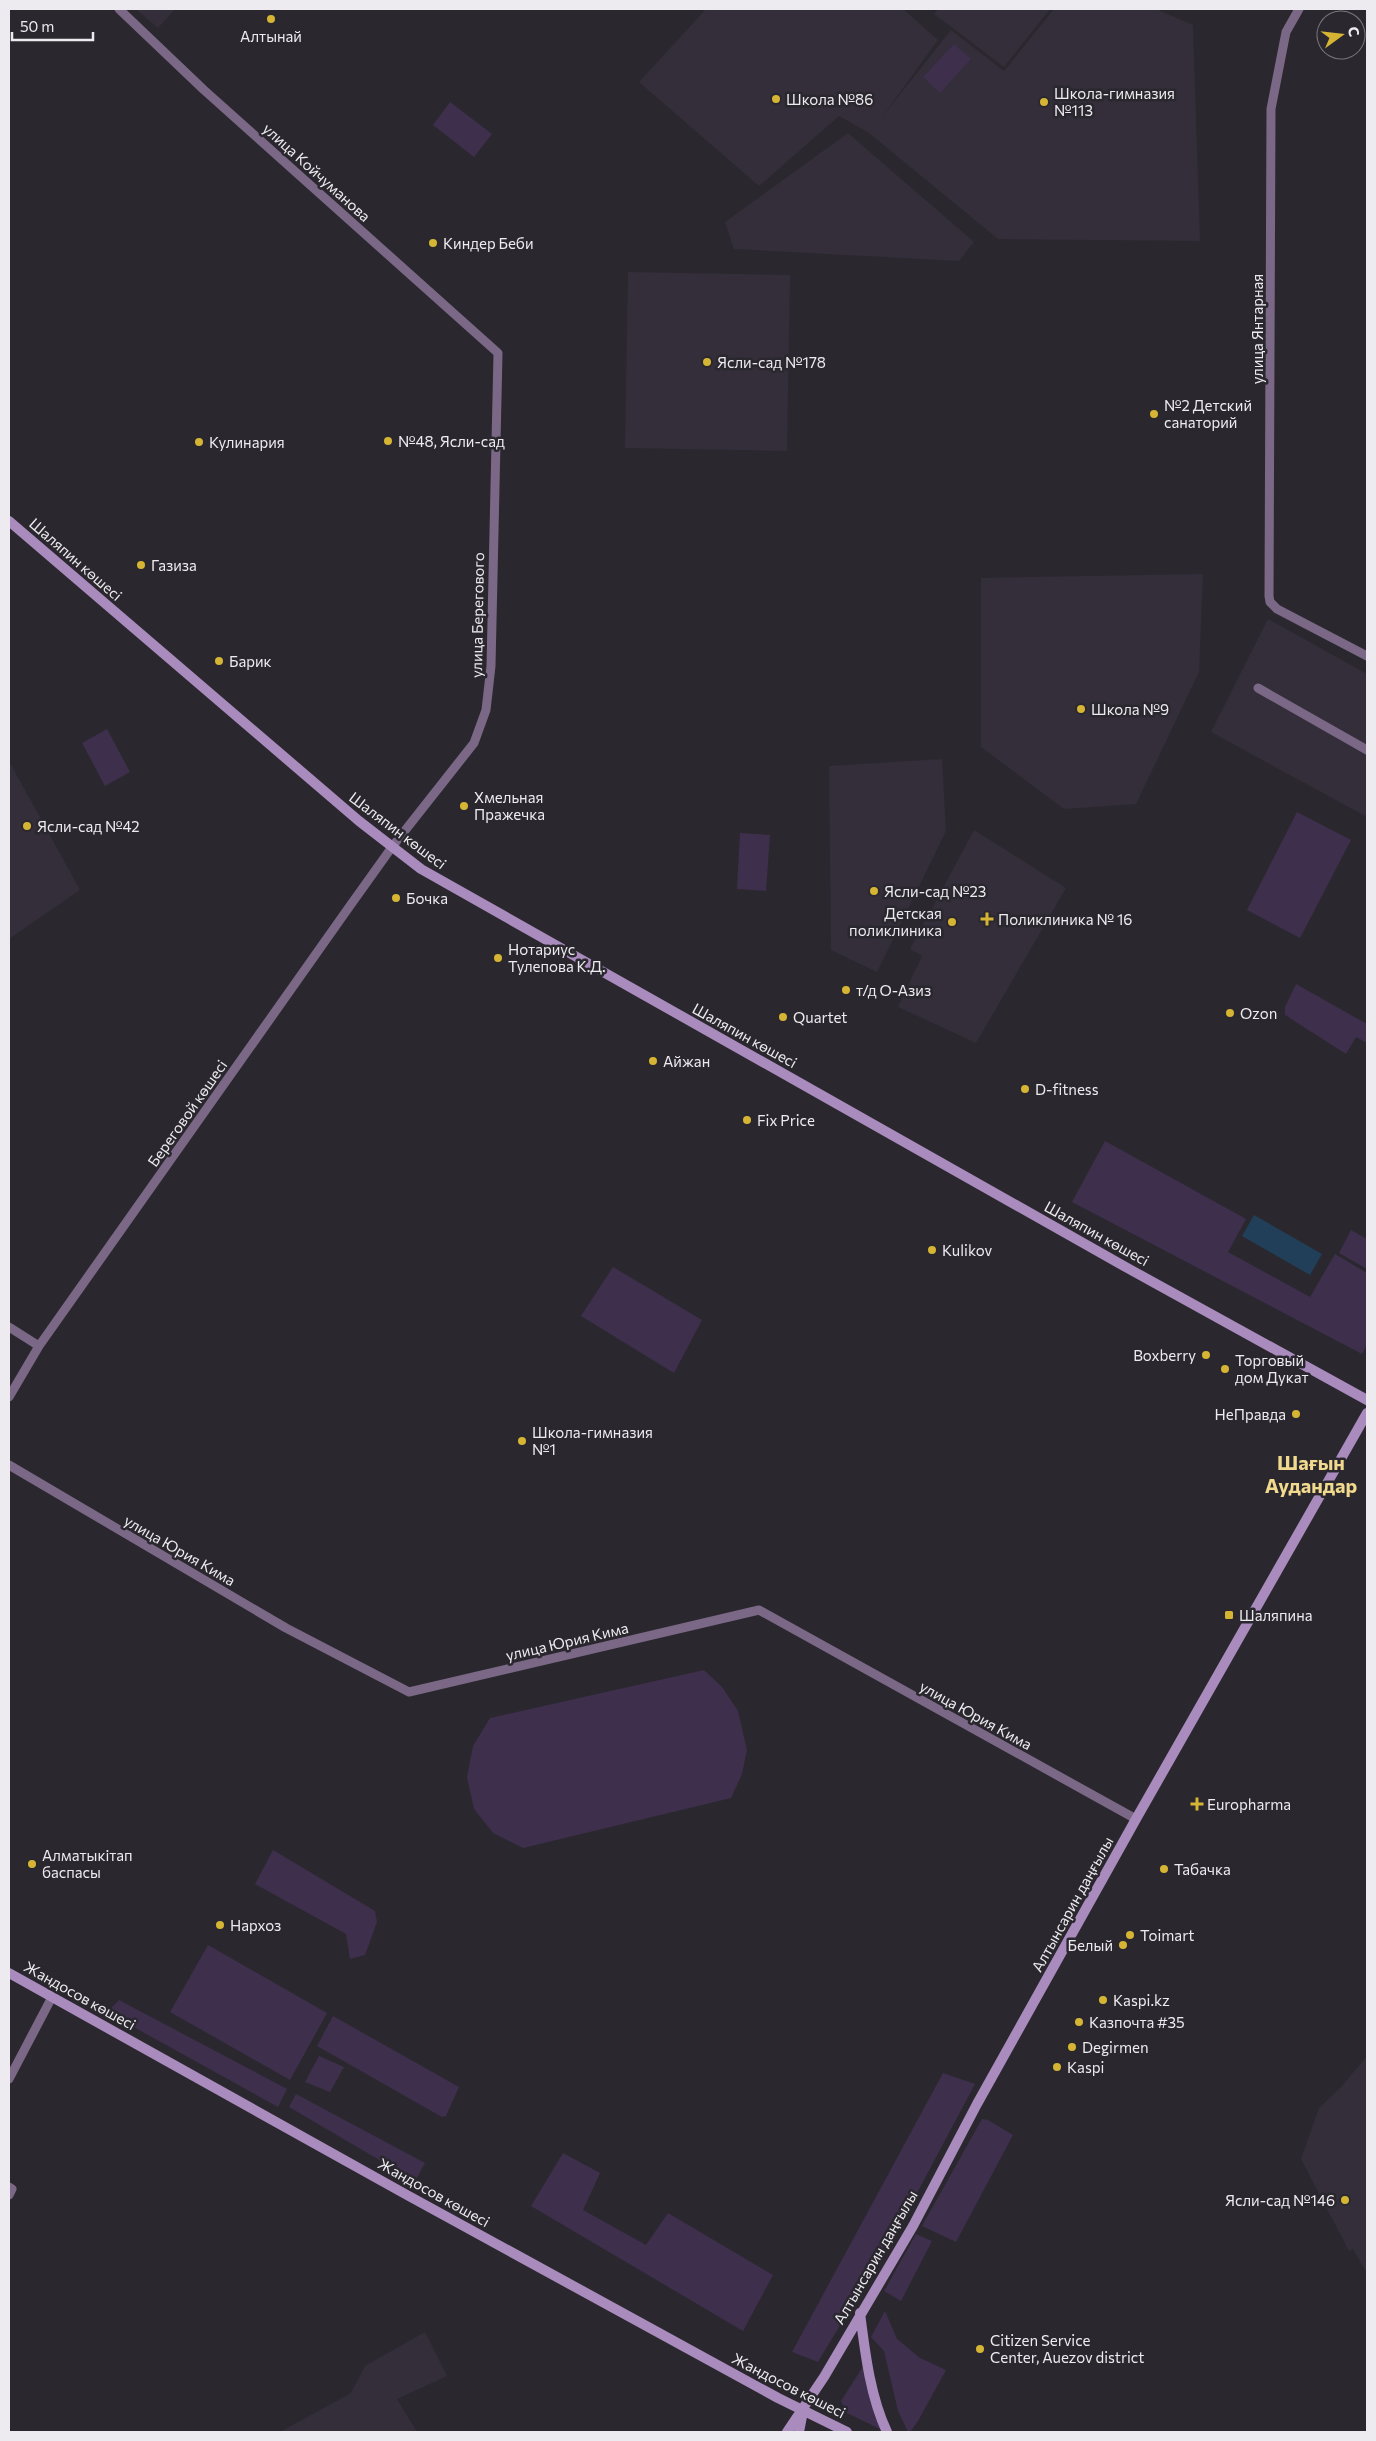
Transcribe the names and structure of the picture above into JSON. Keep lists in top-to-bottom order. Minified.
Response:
{"streets":{"main road":["Шаляпин көшесі","Алтынсарин даңғылы","Жандосов көшесі"],"street":["улица Койчуманова","улица Янтарная","улица Берегового","Береговой көшесі","улица Юрия Кима"]},"crossings":[["улица Койчуманова","улица Берегового"],["Шаляпин көшесі","улица Берегового"],["Шаляпин көшесі","Береговой көшесі"],["улица Берегового","Береговой көшесі"],["улица Юрия Кима","Алтынсарин даңғылы"],["Алтынсарин даңғылы","Жандосов көшесі"]],"districts":["Шағын Аудандар"],"places":{"other":["Алтынай","Школа №86","Школа-гимназия №113","Киндер Беби","Ясли-сад №178","№2 Детский санаторий","№48, Ясли-сад","Кулинария","Газиза","Барик","Школа №9","Хмельная Пражечка","Ясли-сад №42","Ясли-сад №23","Бочка","Детская поликлиника","Нотариус Тулепова К.Д.","т/д О-Азиз","Ozon","Quartet","Айжан","D-fitness","Fix Price","Kulikov","Boxberry","Торговый дом Дукат","НеПравда","Школа-гимназия №1","Алматыкітап баспасы","Табачка","Нархоз","Toimart","Белый","Kaspi.kz","Казпочта #35","Degirmen","Kaspi","Ясли-сад №146","Citizen Service Center, Auezov district"],"health":["Поликлиника № 16","Europharma"],"transit":["Шаляпина"]},"scale_bar":"50 m","north":"right"}
